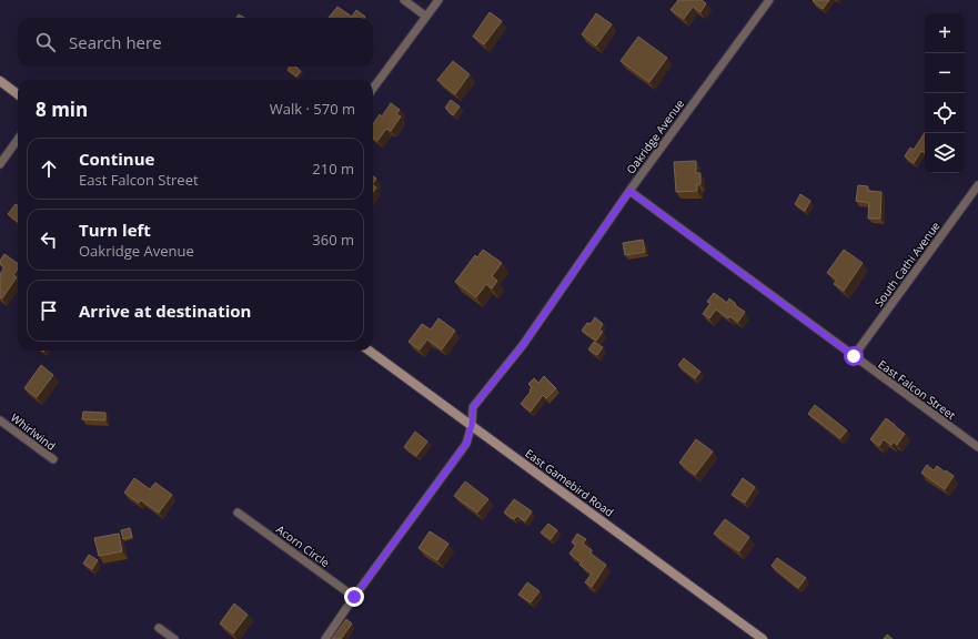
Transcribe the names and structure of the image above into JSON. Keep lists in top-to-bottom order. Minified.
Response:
{"streets":{"main road":["East Gamebird Road"],"street":["Oakridge Avenue","South Cathi Avenue","East Falcon Street","Whirlwind","Acorn Circle"]},"crossings":[["Oakridge Avenue","East Falcon Street"],["Oakridge Avenue","East Gamebird Road"],["Oakridge Avenue","Acorn Circle"],["South Cathi Avenue","East Falcon Street"]],"page":{"map_buttons":["+","−"],"search":"Search here","heading":["8 min","Walk · 570 m"],"list":[["Continue","East Falcon Street","210 m"],["Turn left","Oakridge Avenue","360 m"],"Arrive at destination"]}}
